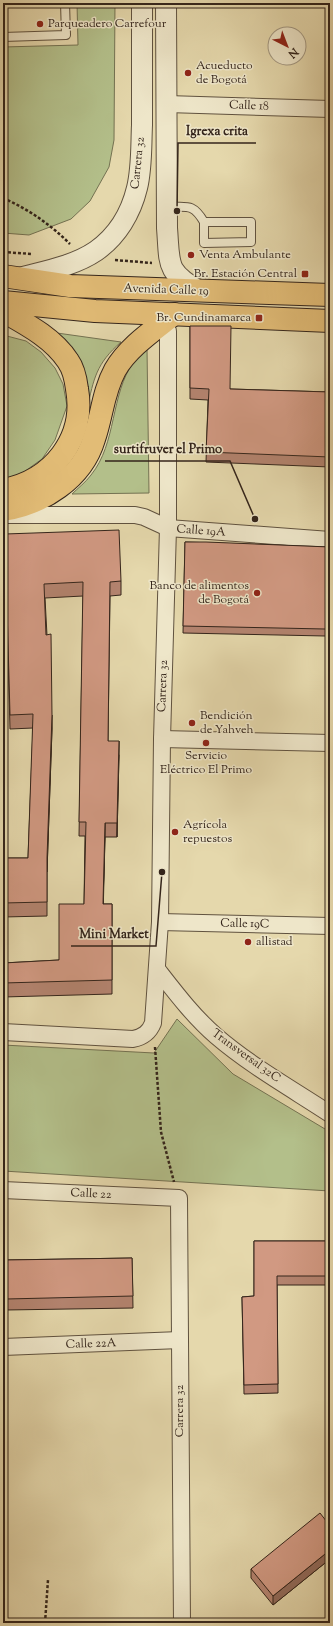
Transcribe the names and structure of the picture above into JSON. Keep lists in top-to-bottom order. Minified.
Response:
{"streets":{"main road":["Avenida Calle 19"],"street":["Calle 18","Carrera 32","Calle 19A","Calle 19C","Transversal 32C","Calle 22","Calle 22A"]},"crossings":[["Carrera 32","Avenida Calle 19"],["Carrera 32","Calle 19A"],["Carrera 32","Calle 19C"],["Carrera 32","Transversal 32C"],["Carrera 32","Calle 22"],["Carrera 32","Calle 22A"]],"places":{"other":["Parqueadero Carrefour","Acueducto de Bogotá","Igrexa crita","Venta Ambulante","surtifruver el Primo","Banco de alimentos de Bogotá","Bendición de Yahveh","Servicio Eléctrico El Primo","Agrícola repuestos","Mini Market","allistad"],"transit":["Br. Estación Central","Br. Cundinamarca"]},"north":"bottom right"}
